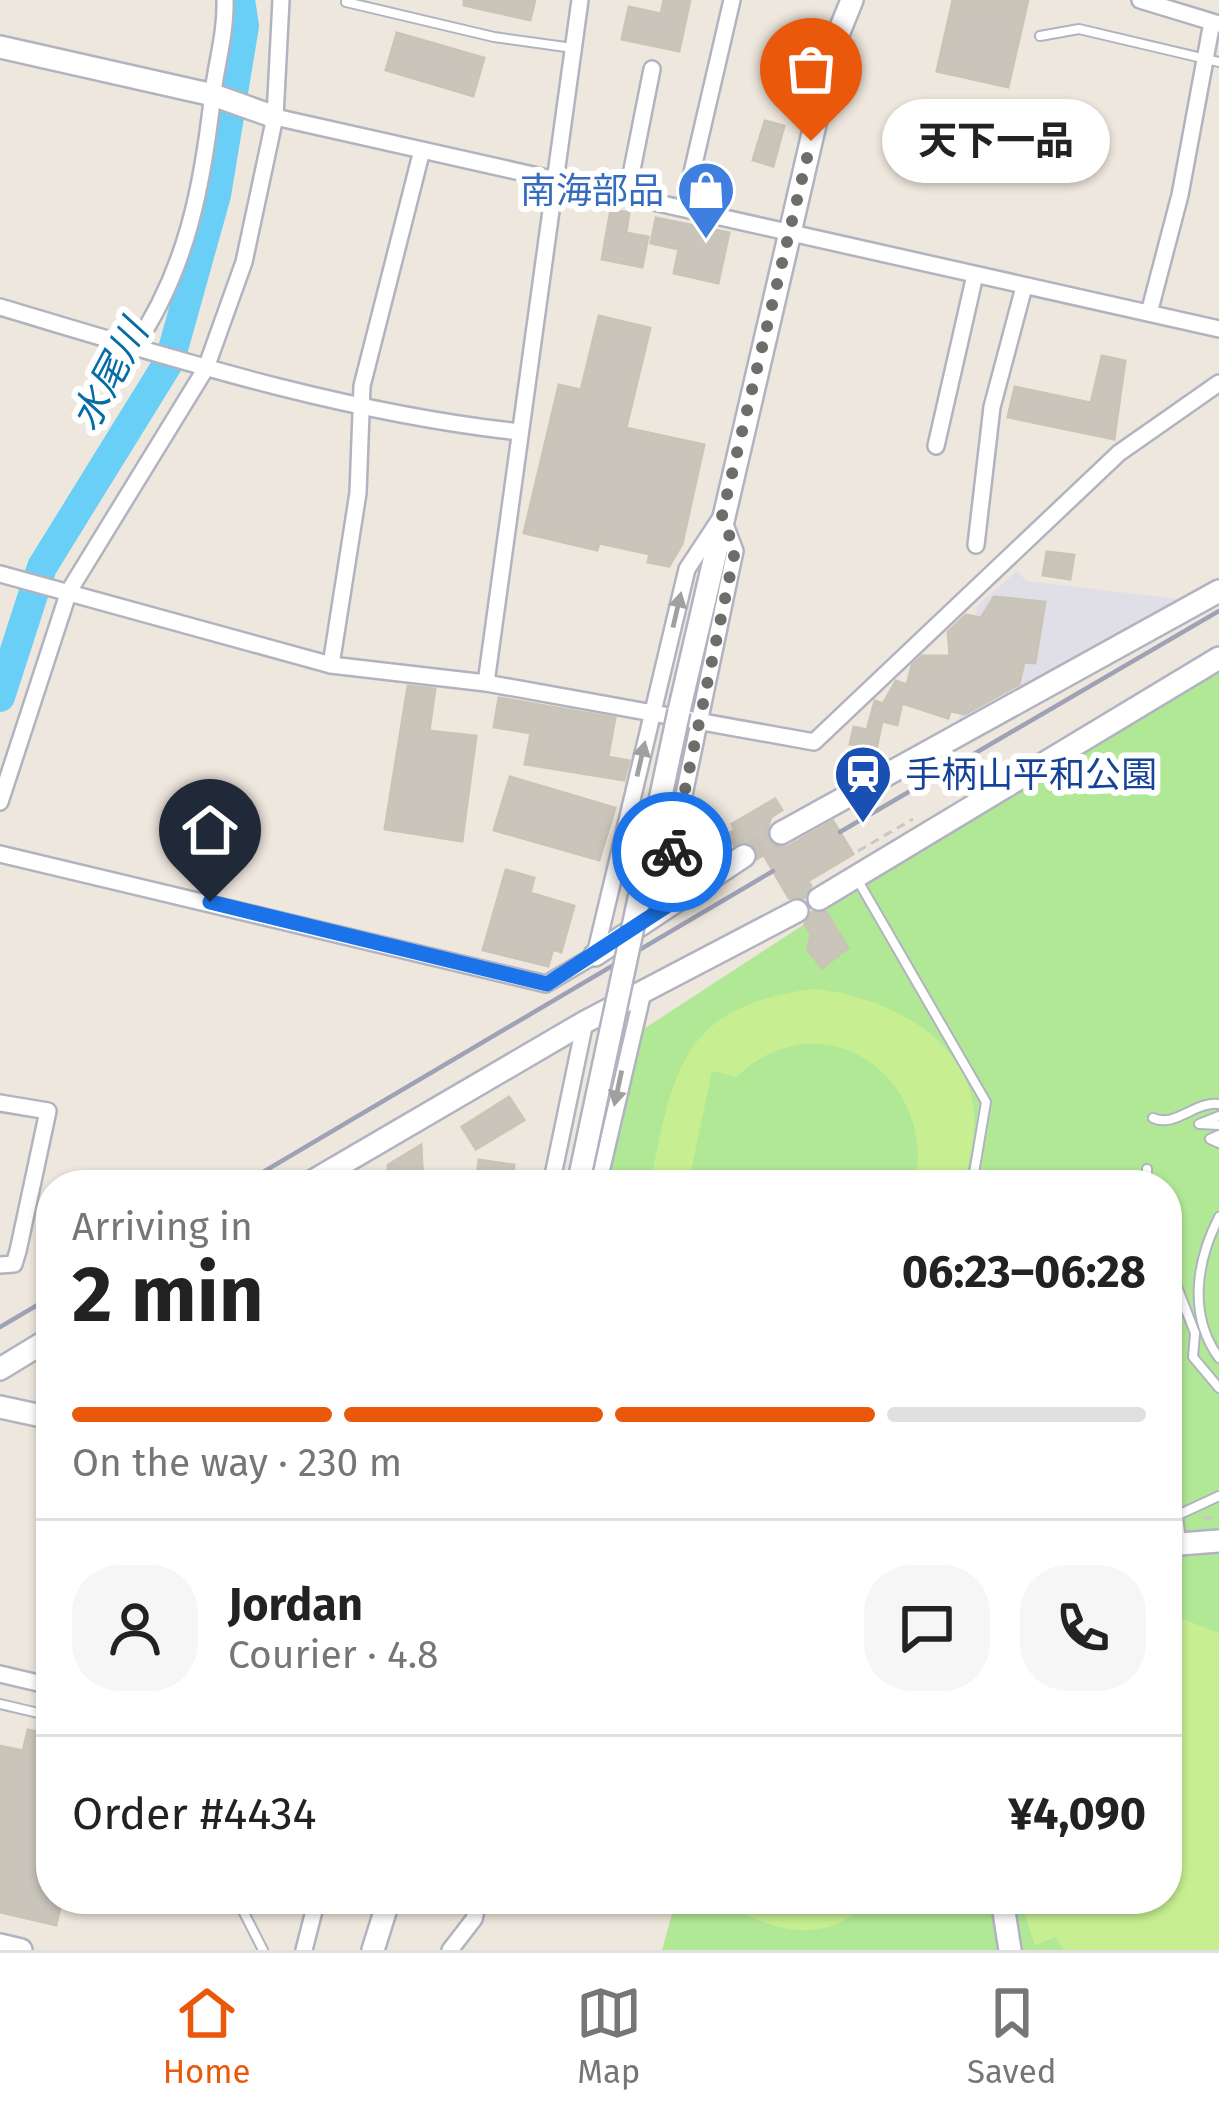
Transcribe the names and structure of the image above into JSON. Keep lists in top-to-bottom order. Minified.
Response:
{"water":["水尾川"],"places":{"other":["天下一品"],"shop":["南海部品"],"station":["手柄山平和公園"]},"page":{"bubble":"天下一品","heading":["2 min","Arriving in","06:23–06:28"],"panel":["Jordan","Courier · 4.8","Order #4434","¥4,090"],"bar":"On the way · 230 m","tabs":["Home","Map","Saved"]}}
